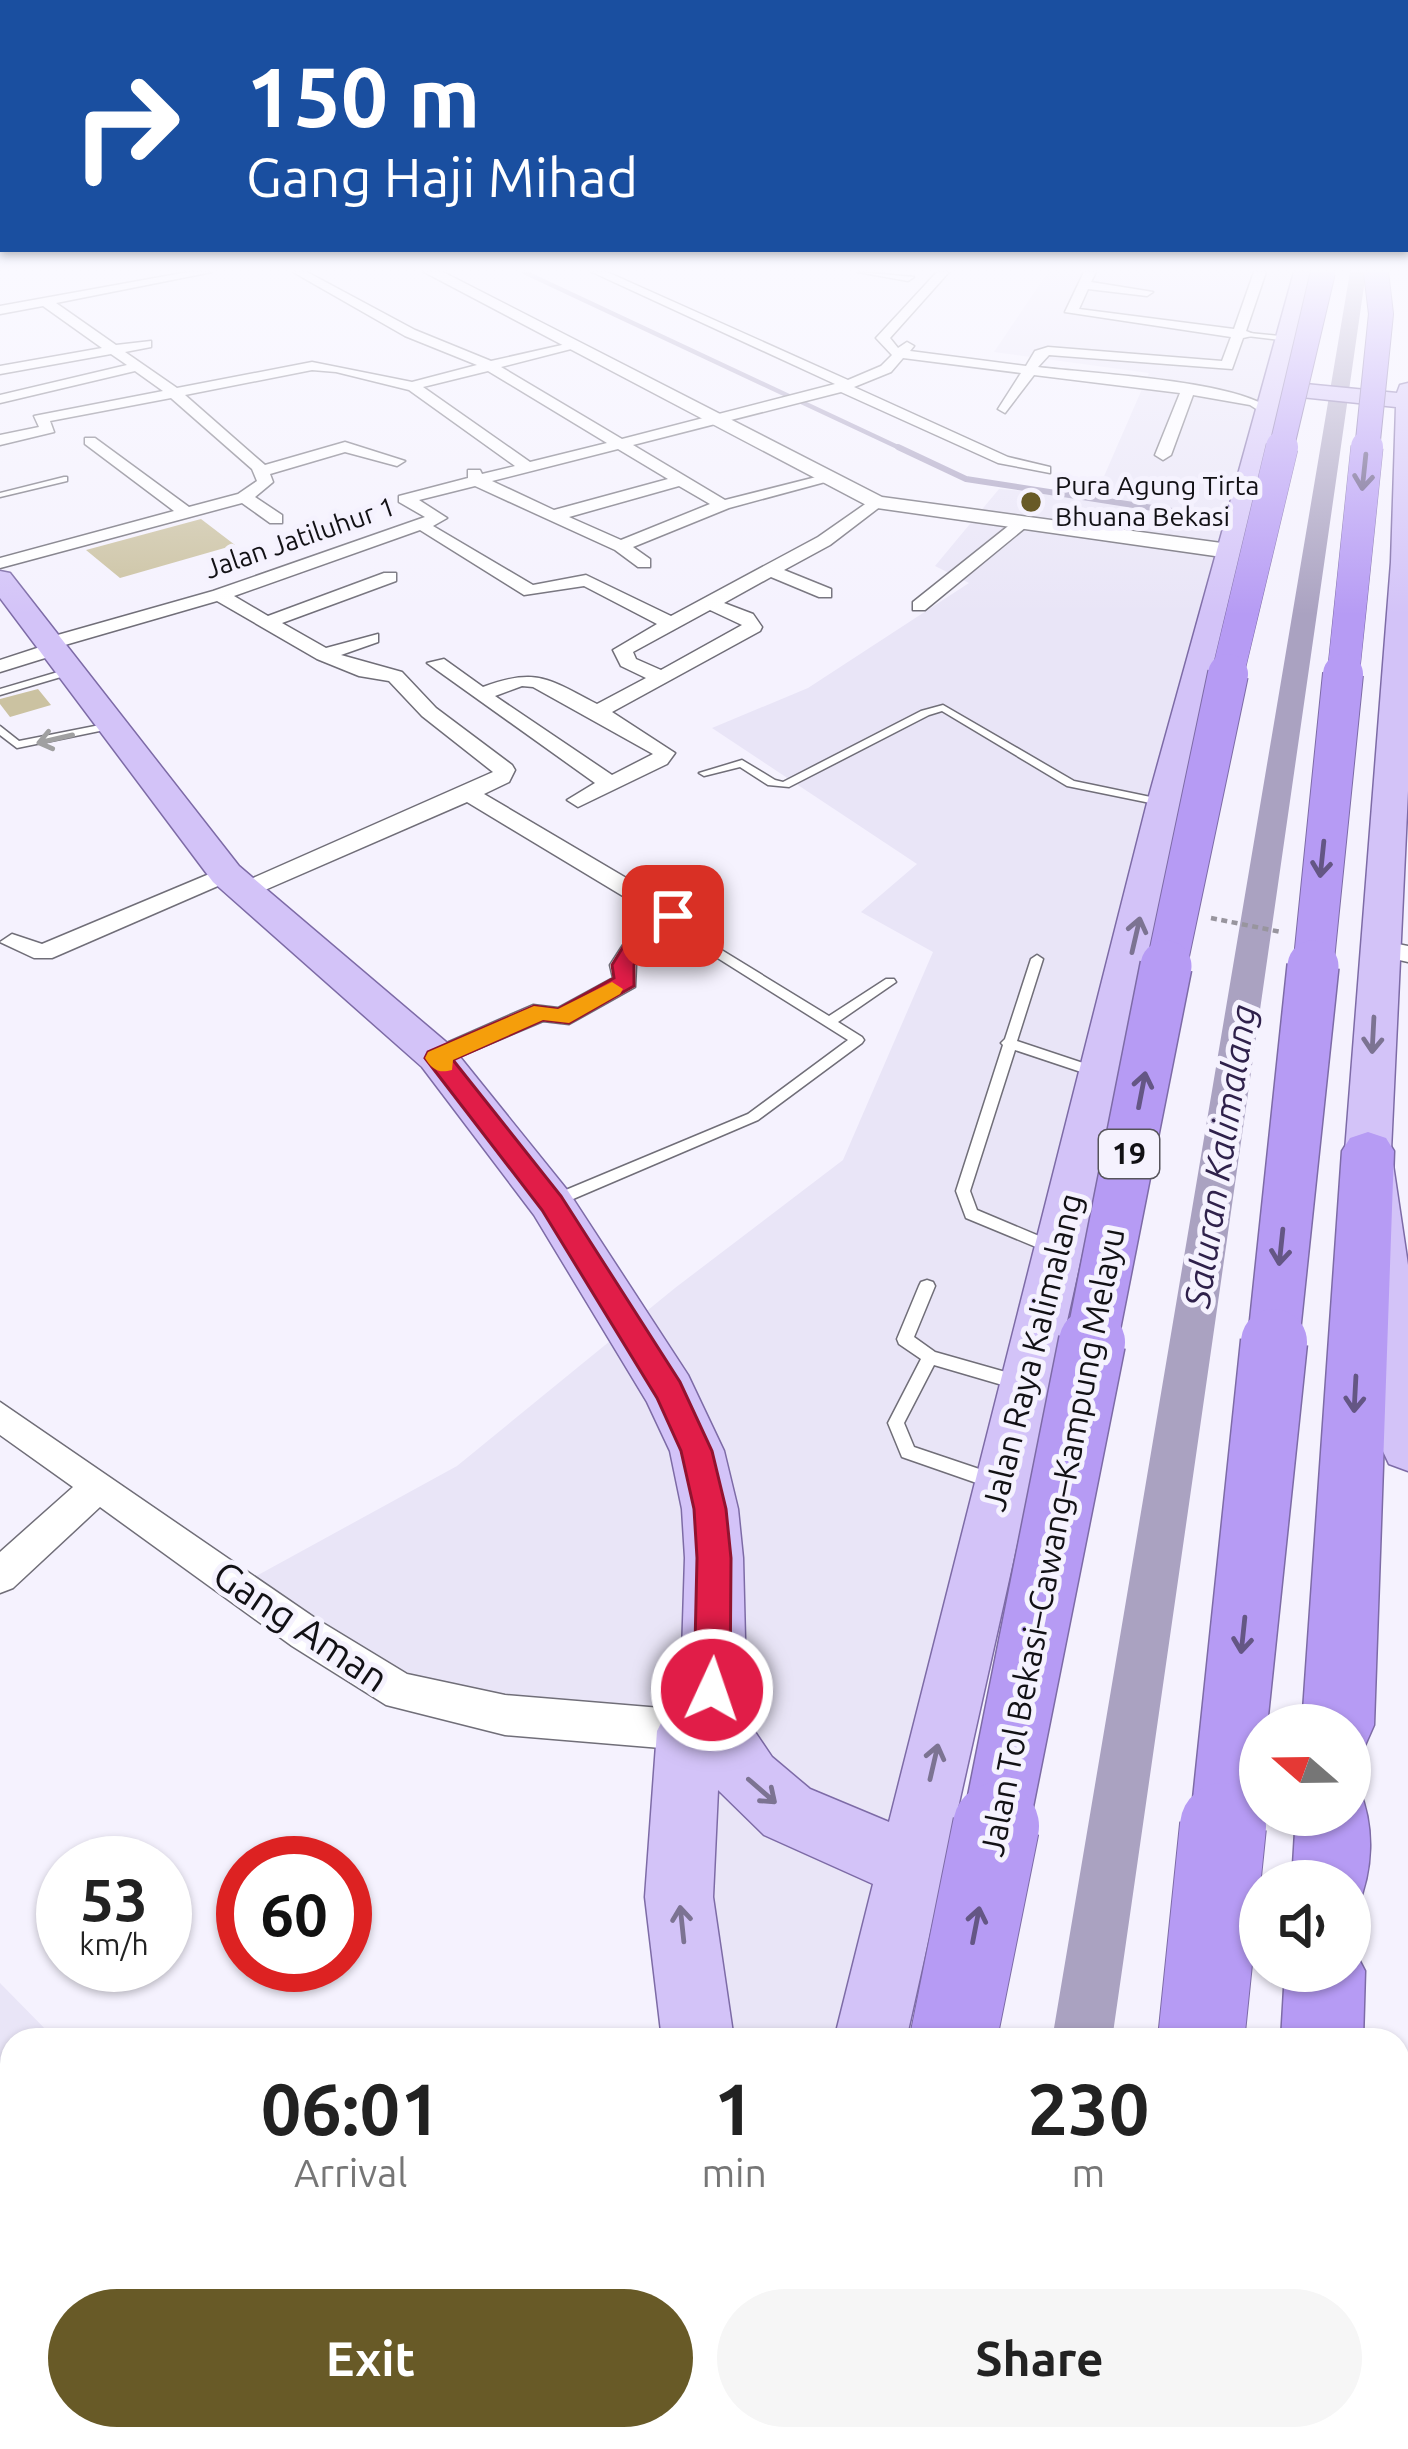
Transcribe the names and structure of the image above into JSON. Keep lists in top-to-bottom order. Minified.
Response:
{"streets":{"highway":["19","Jalan Tol Bekasi–Cawang–Kampung Melayu"],"main road":["Jalan Raya Kalimalang"],"street":["Jalan Jatiluhur 1","Gang Aman"]},"water":["Saluran Kalimalang"],"places":["Pura Agung Tirta Bhuana Bekasi"],"north":"left","page":{"turn":["150 m","Gang Haji Mihad"],"speed":"53 km/h","limit":"60","eta":["06:01","Arrival","1","min","230","m"],"buttons":["Exit","Share"]}}
